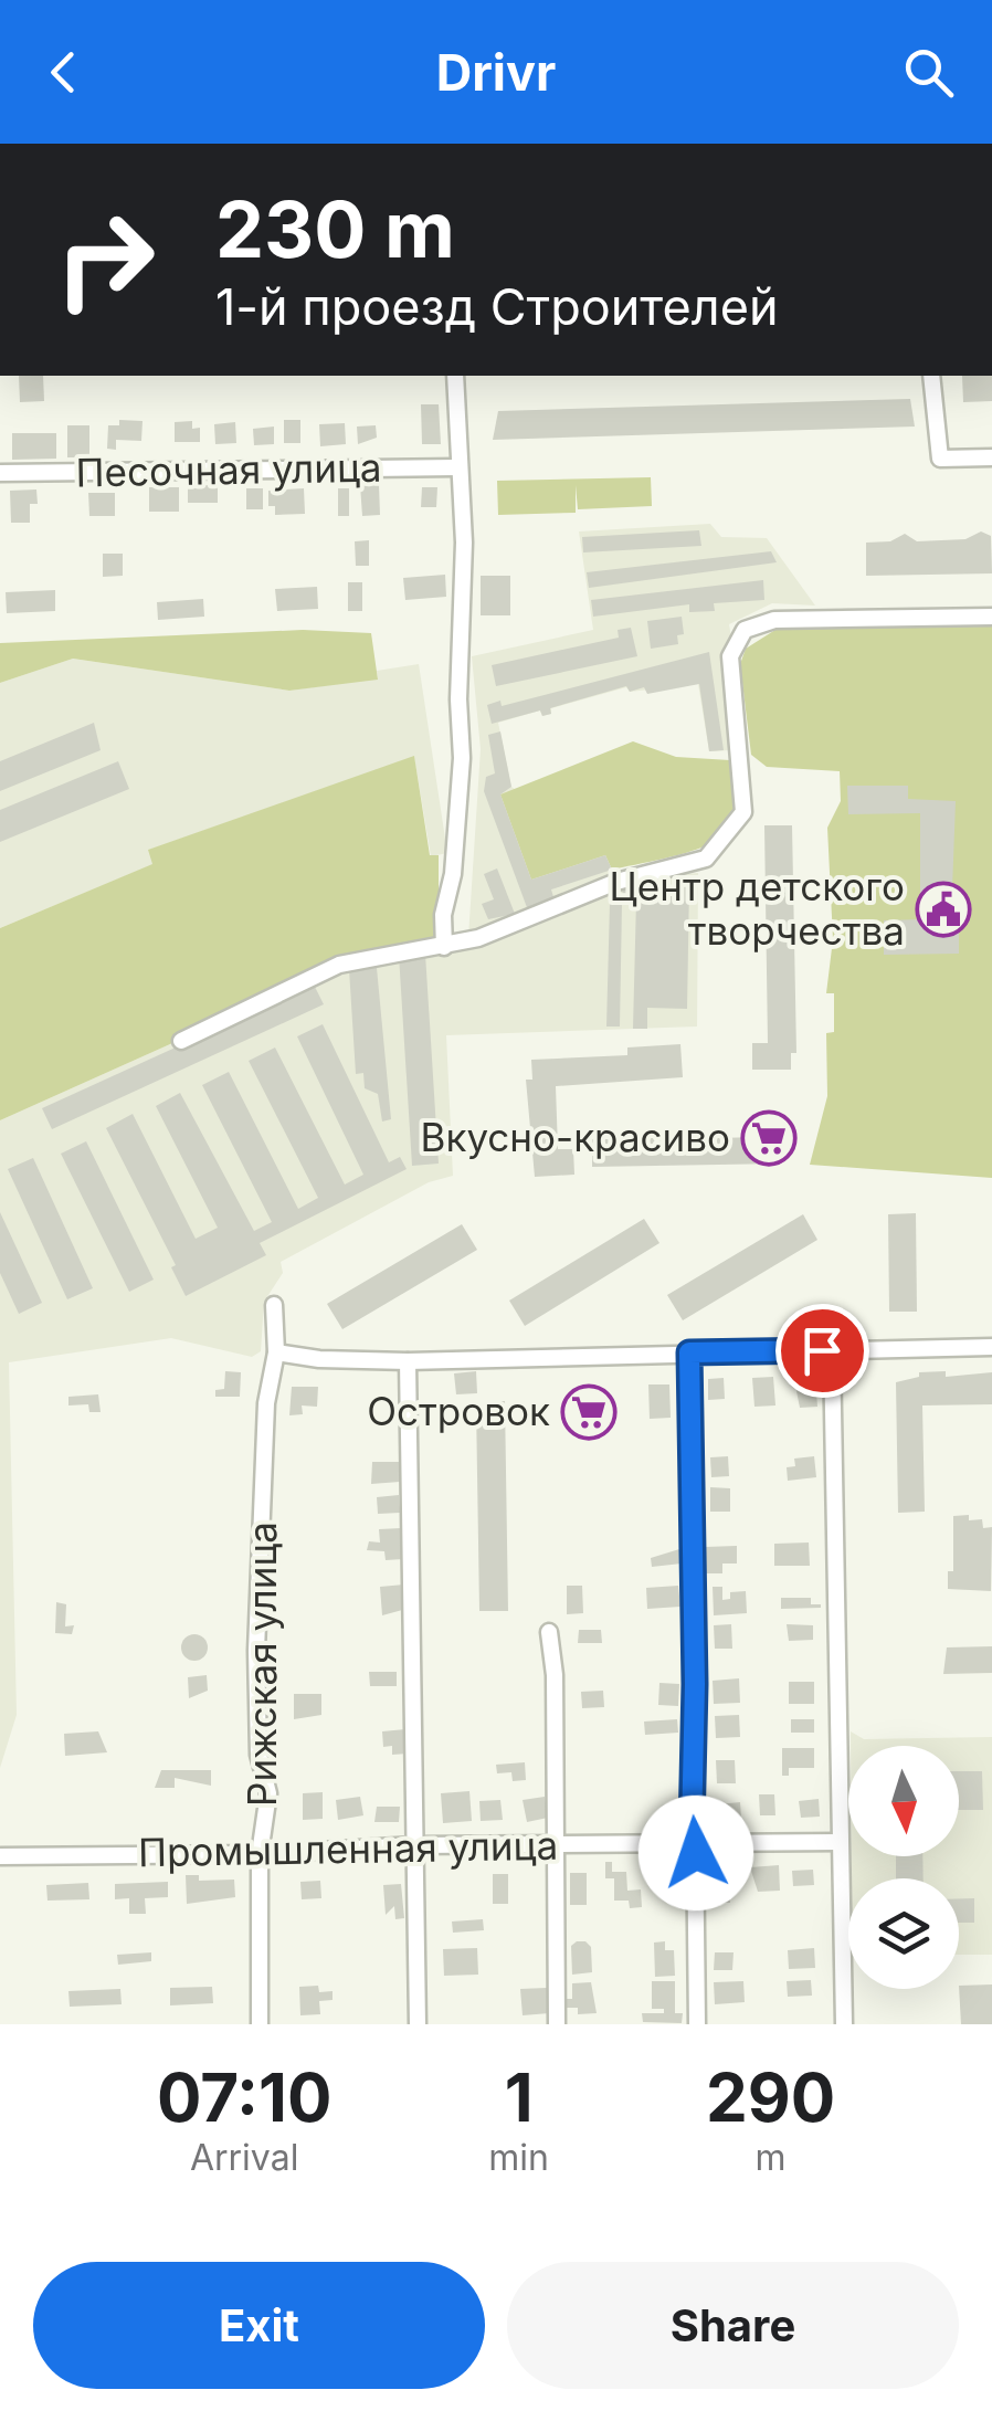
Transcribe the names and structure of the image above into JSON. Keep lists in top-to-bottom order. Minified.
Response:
{"streets":{"street":["Песочная улица","Рижская улица","Промышленная улица"]},"crossings":[["Рижская улица","Промышленная улица"]],"places":{"public building":["Центр детского творчества"],"supermarket":["Вкусно-красиво","Островок"]},"north":"bottom","page":{"header":"Drivr","turn":["230 m","1-й проезд Строителей"],"eta":["07:10","Arrival","1","min","290","m"],"buttons":["Exit","Share"]}}
